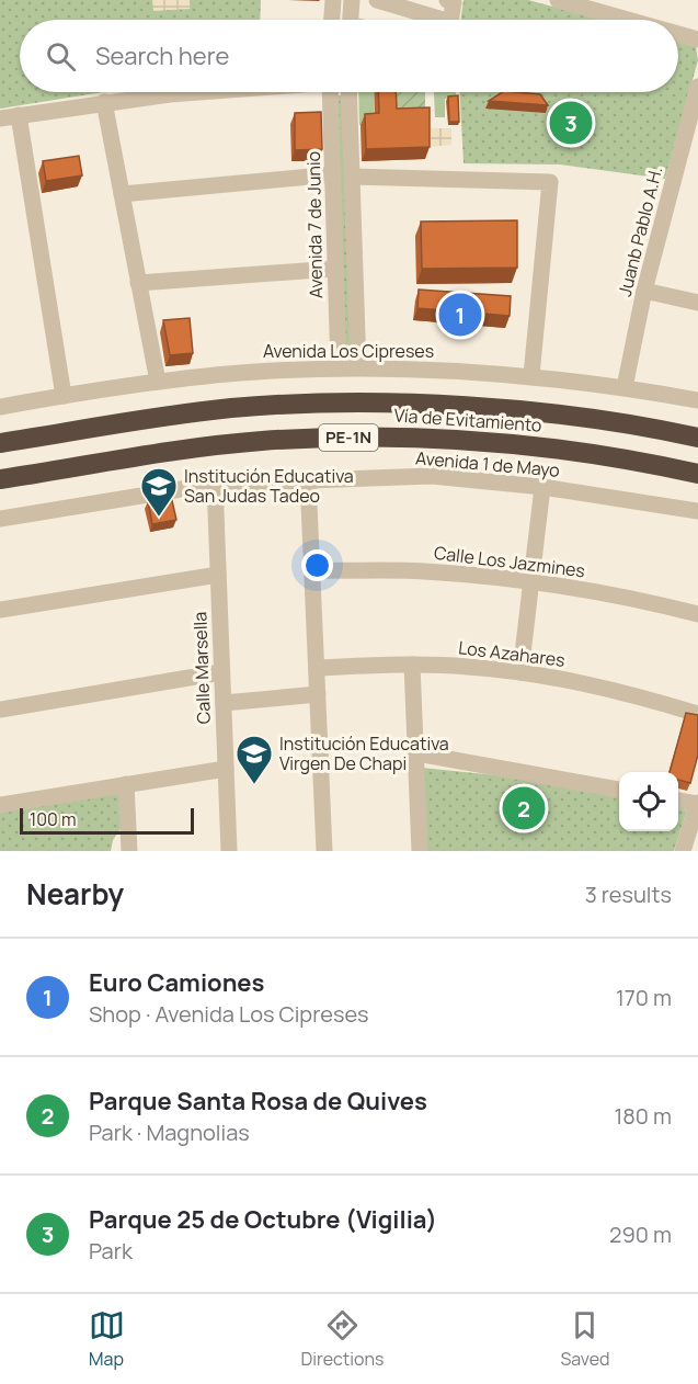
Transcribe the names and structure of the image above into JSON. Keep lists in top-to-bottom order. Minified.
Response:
{"streets":{"highway":["Vía de Evitamiento","PE-1N"],"street":["Avenida 7 de Junio","Juanb Pablo A.H.","Avenida Los Cipreses","Avenida 1 de Mayo","Calle Los Jazmines","Los Azahares","Calle Marsella"]},"crossings":[["Avenida 7 de Junio","Avenida Los Cipreses"],["Juanb Pablo A.H.","Avenida Los Cipreses"],["Avenida 1 de Mayo","Calle Marsella"]],"places":{"school or university":["Institución Educativa San Judas Tadeo","Institución Educativa Virgen De Chapi"]},"scale_bar":"100 m","page":{"search":"Search here","pins":["3","1","2"],"scale":"100 m","heading":["Nearby","3 results"],"list":[{"mark":"1","name":"Euro Camiones","note":"Shop · Avenida Los Cipreses","value":"170 m"},{"mark":"2","name":"Parque Santa Rosa de Quives","note":"Park · Magnolias","value":"180 m"},{"mark":"3","name":"Parque 25 de Octubre (Vigilia)","note":"Park","value":"290 m"}],"nav":["Map","Directions","Saved"]}}
